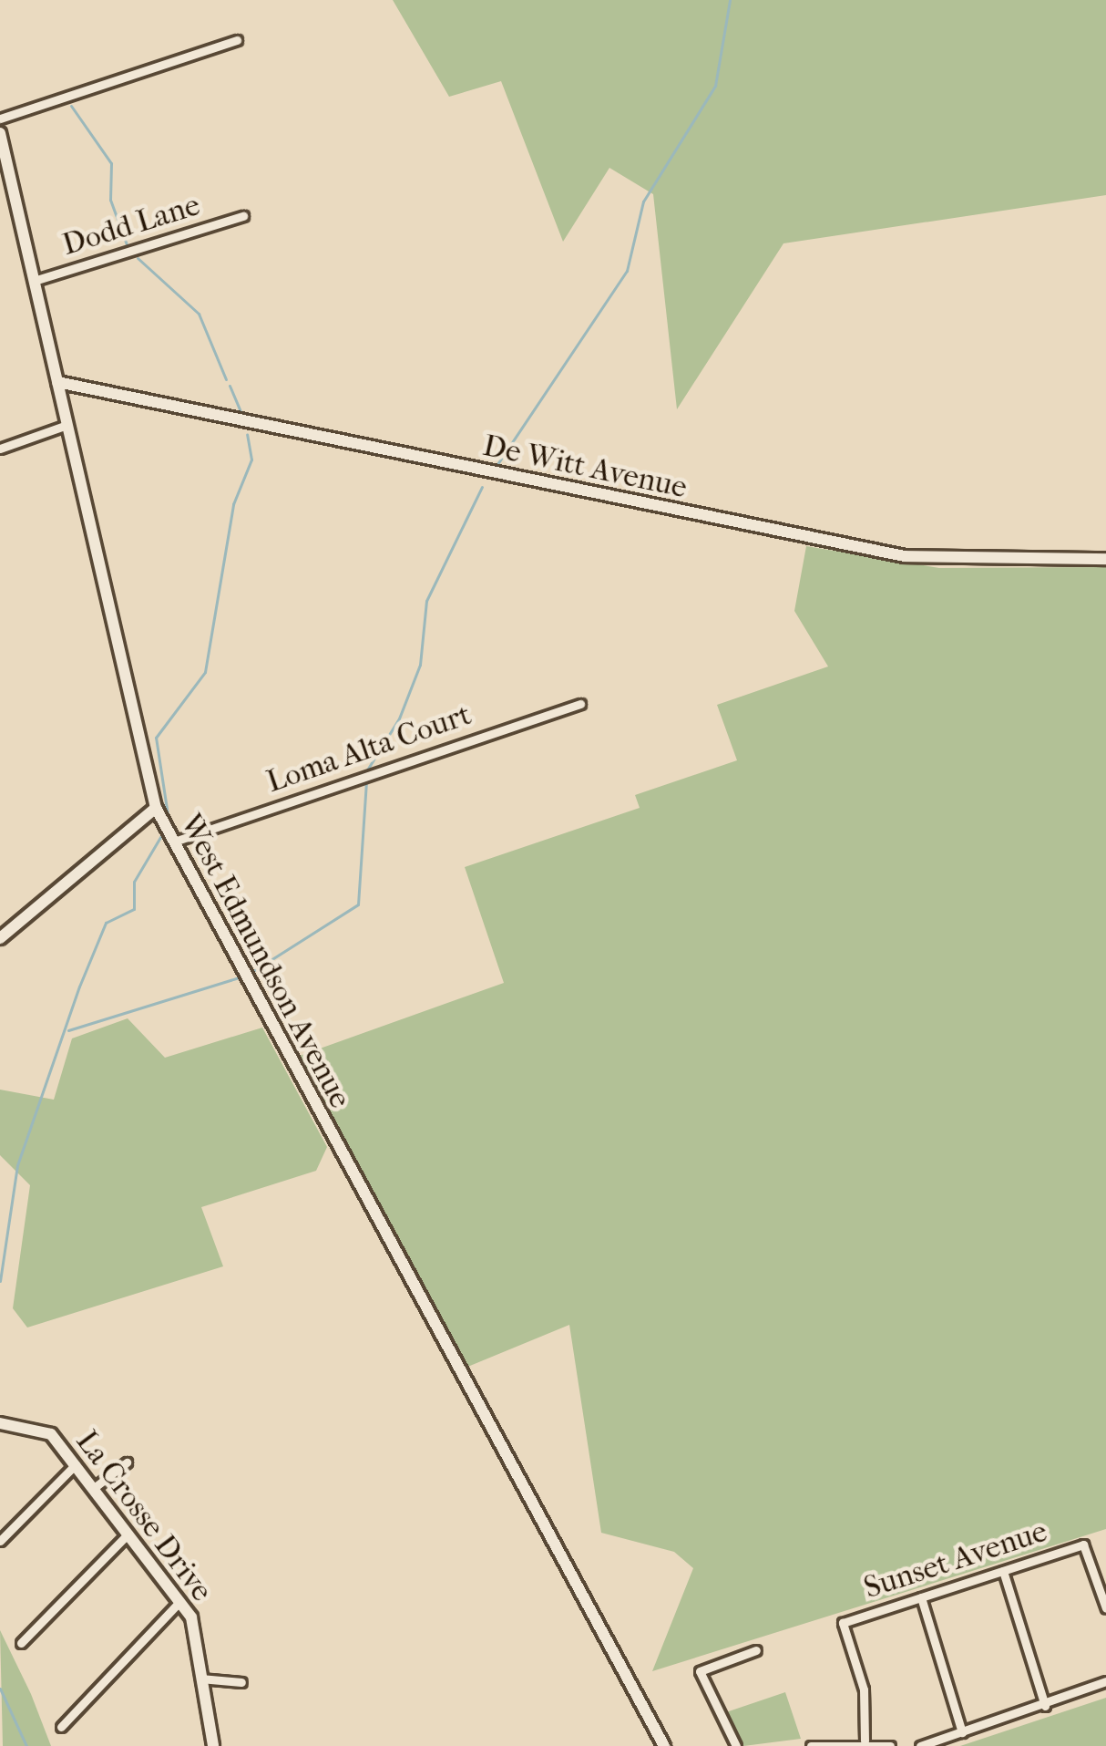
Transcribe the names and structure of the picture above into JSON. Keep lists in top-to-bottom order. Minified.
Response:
{"streets":{"street":["Dodd Lane","De Witt Avenue","Loma Alta Court","West Edmundson Avenue","La Crosse Drive","Sunset Avenue"]},"crossings":[["Dodd Lane","West Edmundson Avenue"],["De Witt Avenue","West Edmundson Avenue"],["Loma Alta Court","West Edmundson Avenue"]]}
